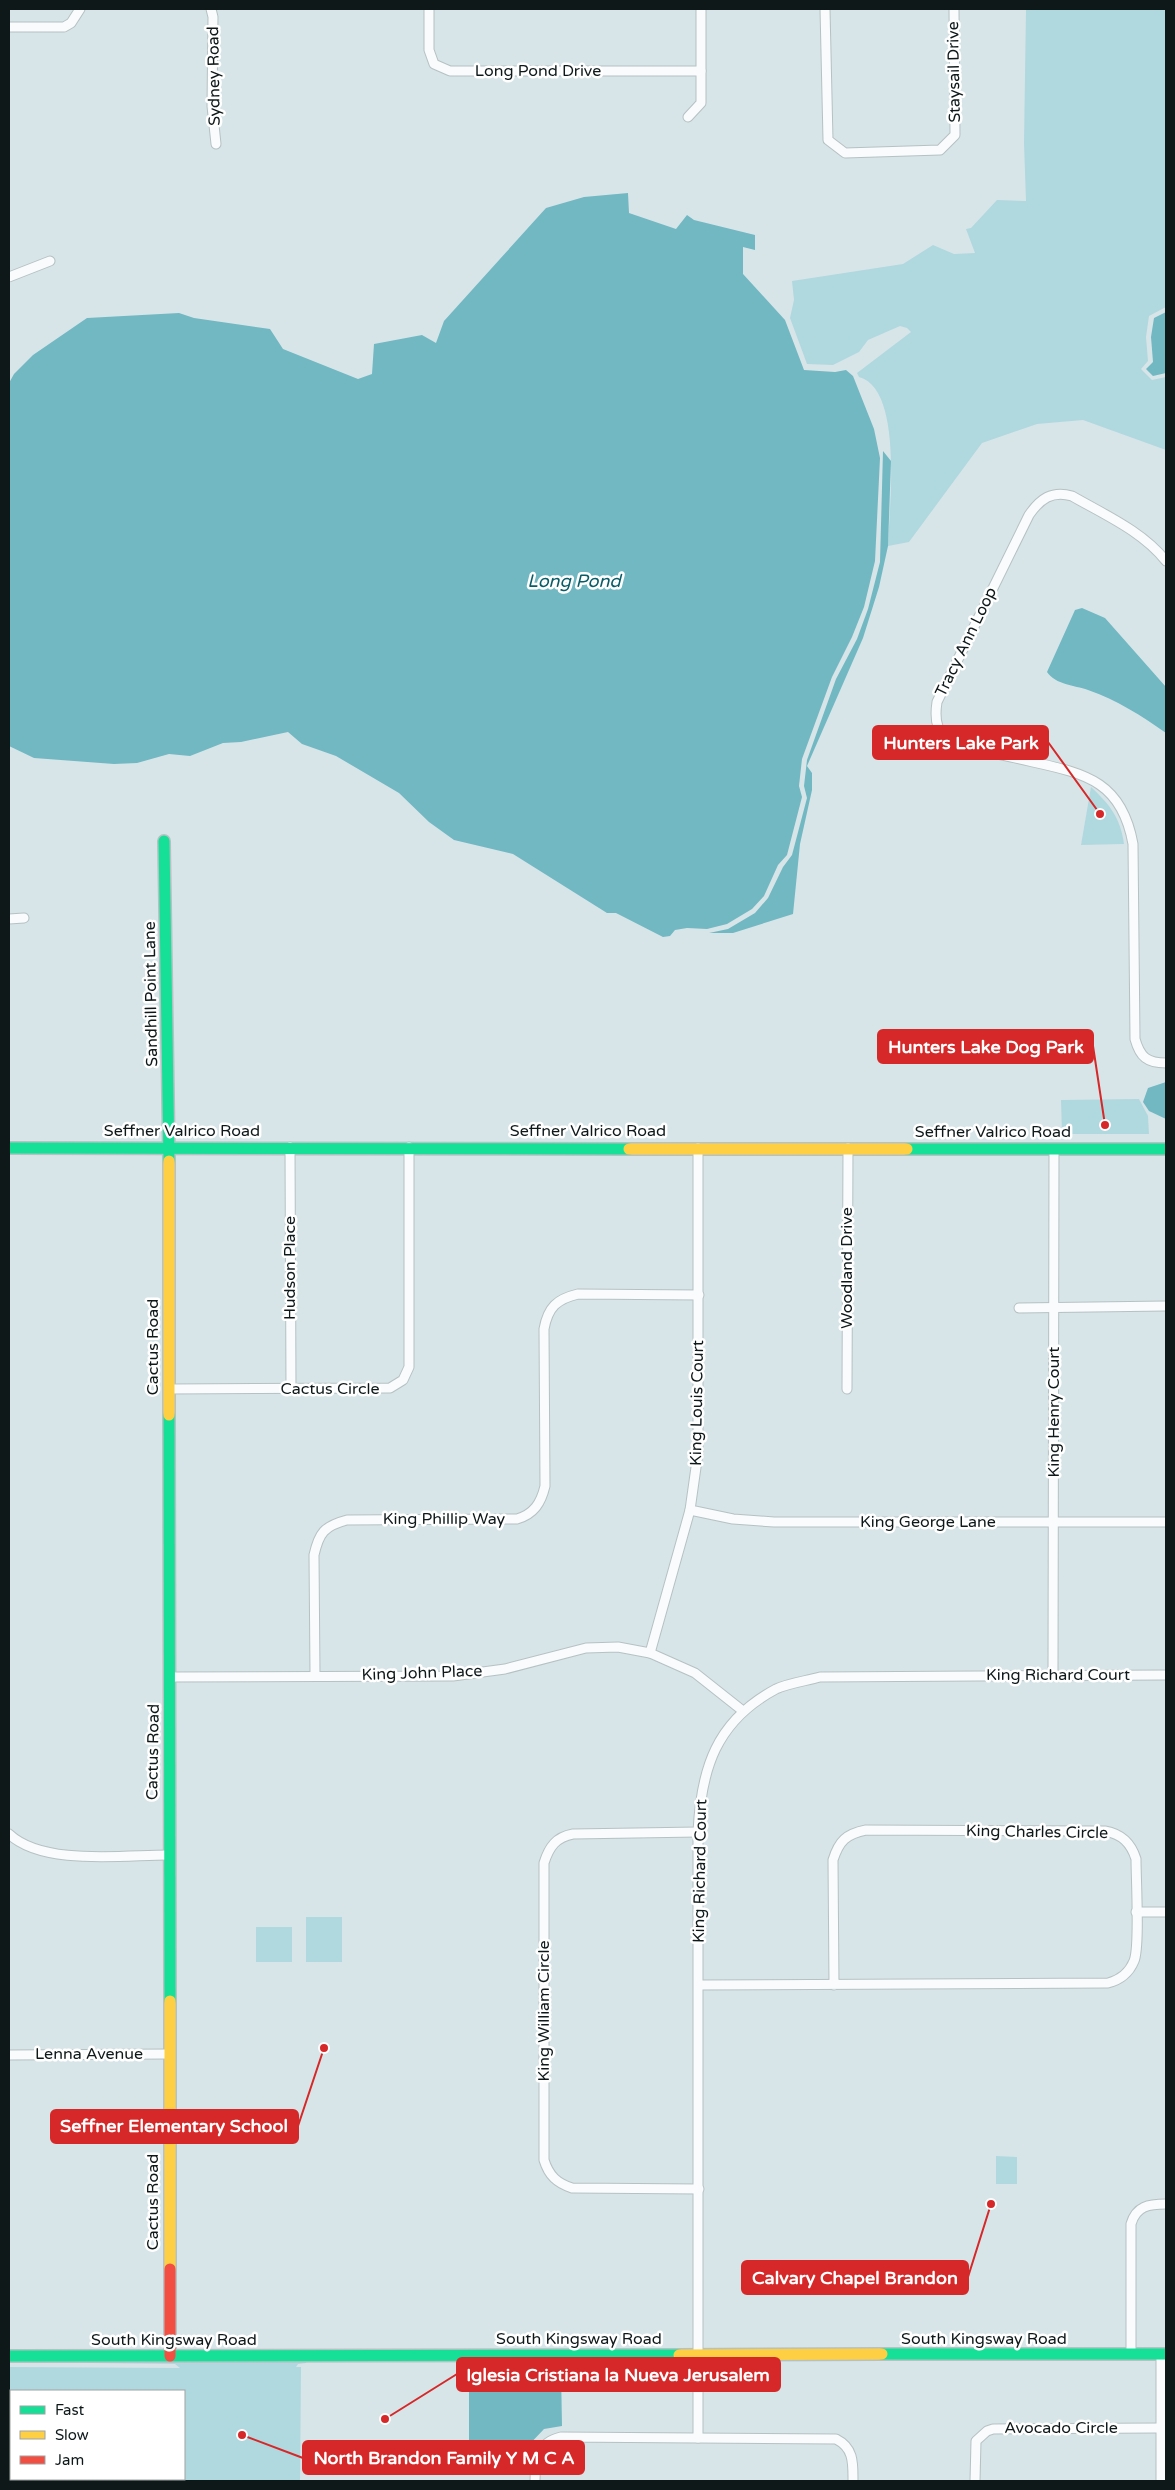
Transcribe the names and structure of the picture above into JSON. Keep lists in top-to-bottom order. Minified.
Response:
{"streets":{"street":["Long Pond Drive","Staysail Drive","Sydney Road","Tracy Ann Loop","Sandhill Point Lane","Seffner Valrico Road","Hudson Place","Woodland Drive","Cactus Road","Cactus Circle","King Louis Court","King Henry Court","King Phillip Way","King George Lane","King John Place","King Richard Court","King Charles Circle","King William Circle","Lenna Avenue","South Kingsway Road","Avocado Circle"]},"crossings":[["Sandhill Point Lane","Seffner Valrico Road"],["Sandhill Point Lane","Cactus Road"],["Seffner Valrico Road","Hudson Place"],["Seffner Valrico Road","Woodland Drive"],["Seffner Valrico Road","Cactus Road"],["Seffner Valrico Road","Cactus Circle"],["Seffner Valrico Road","King Louis Court"],["Seffner Valrico Road","King Henry Court"],["Hudson Place","Cactus Circle"],["Cactus Road","Cactus Circle"],["Cactus Road","King John Place"],["Cactus Road","Lenna Avenue"],["Cactus Road","South Kingsway Road"],["King Louis Court","King Phillip Way"],["King Louis Court","King George Lane"],["King Louis Court","King John Place"],["King Henry Court","King George Lane"],["King Henry Court","King Richard Court"],["King Phillip Way","King John Place"],["King John Place","King Richard Court"],["King Richard Court","King Charles Circle"],["King Richard Court","King William Circle"],["King Richard Court","South Kingsway Road"]],"water":["Long Pond"],"places":["Hunters Lake Park","Hunters Lake Dog Park","Seffner Elementary School","Calvary Chapel Brandon","Iglesia Cristiana la Nueva Jerusalem","North Brandon Family Y M C A"],"legend":["Fast","Slow","Jam"]}
